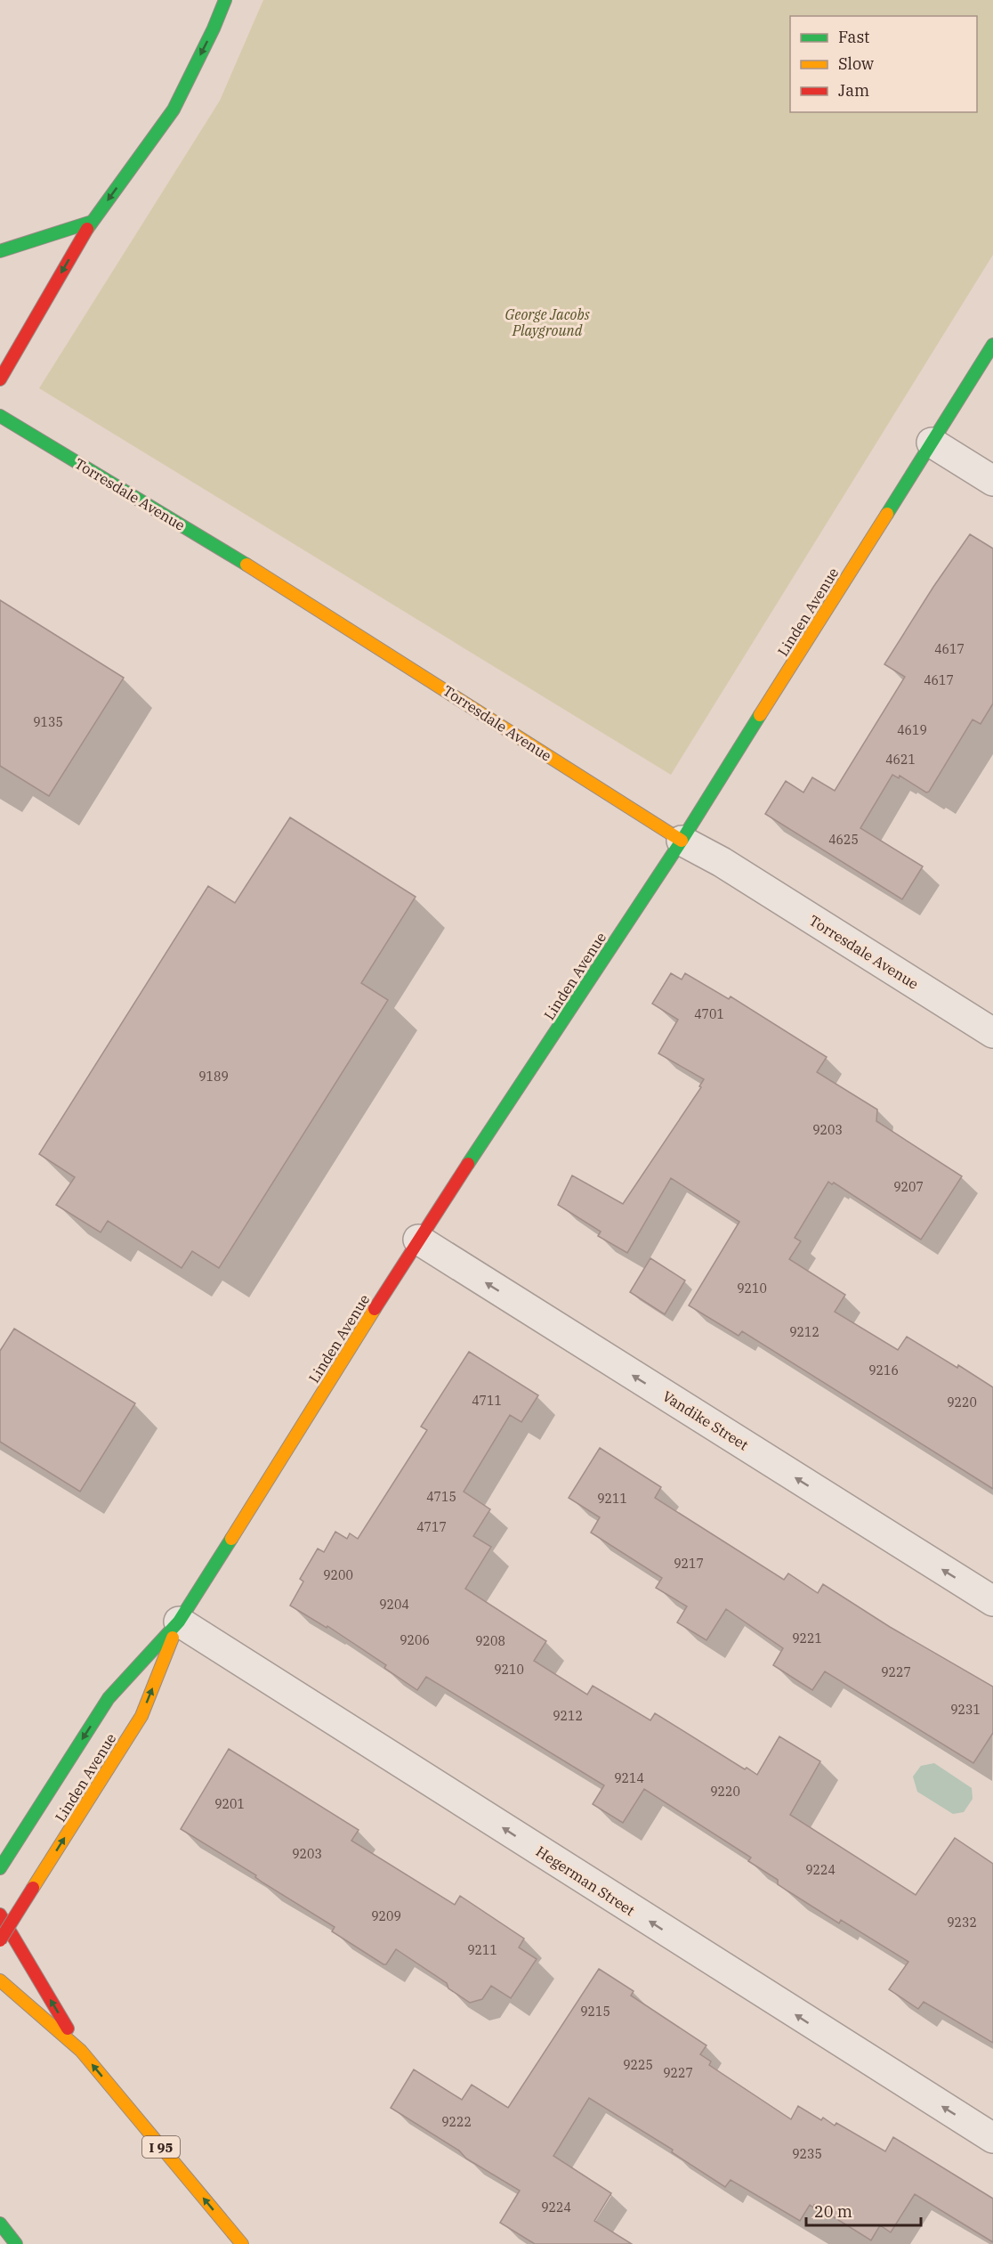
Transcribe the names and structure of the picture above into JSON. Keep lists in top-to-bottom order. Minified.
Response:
{"streets":{"main road":["Torresdale Avenue","Linden Avenue","I 95"],"street":["Vandike Street","Hegerman Street"]},"crossings":[["Torresdale Avenue","Linden Avenue"],["Linden Avenue","Vandike Street"],["Linden Avenue","Hegerman Street"]],"one_way":["Vandike Street","Hegerman Street"],"parks":["George Jacobs Playground"],"house_numbers":["4617","4617","9135","4619","4621","4625","4701","9189","9203","9207","9210","9212","9216","4711","9220","4715","9211","4717","9217","9200","9204","9221","9206","9208","9210","9227","9231","9212","9214","9220","9201","9203","9224","9209","9232","9211","9215","9225","9227","9222","9235","9224"],"legend":["Fast","Slow","Jam"],"scale_bar":"20 m"}
